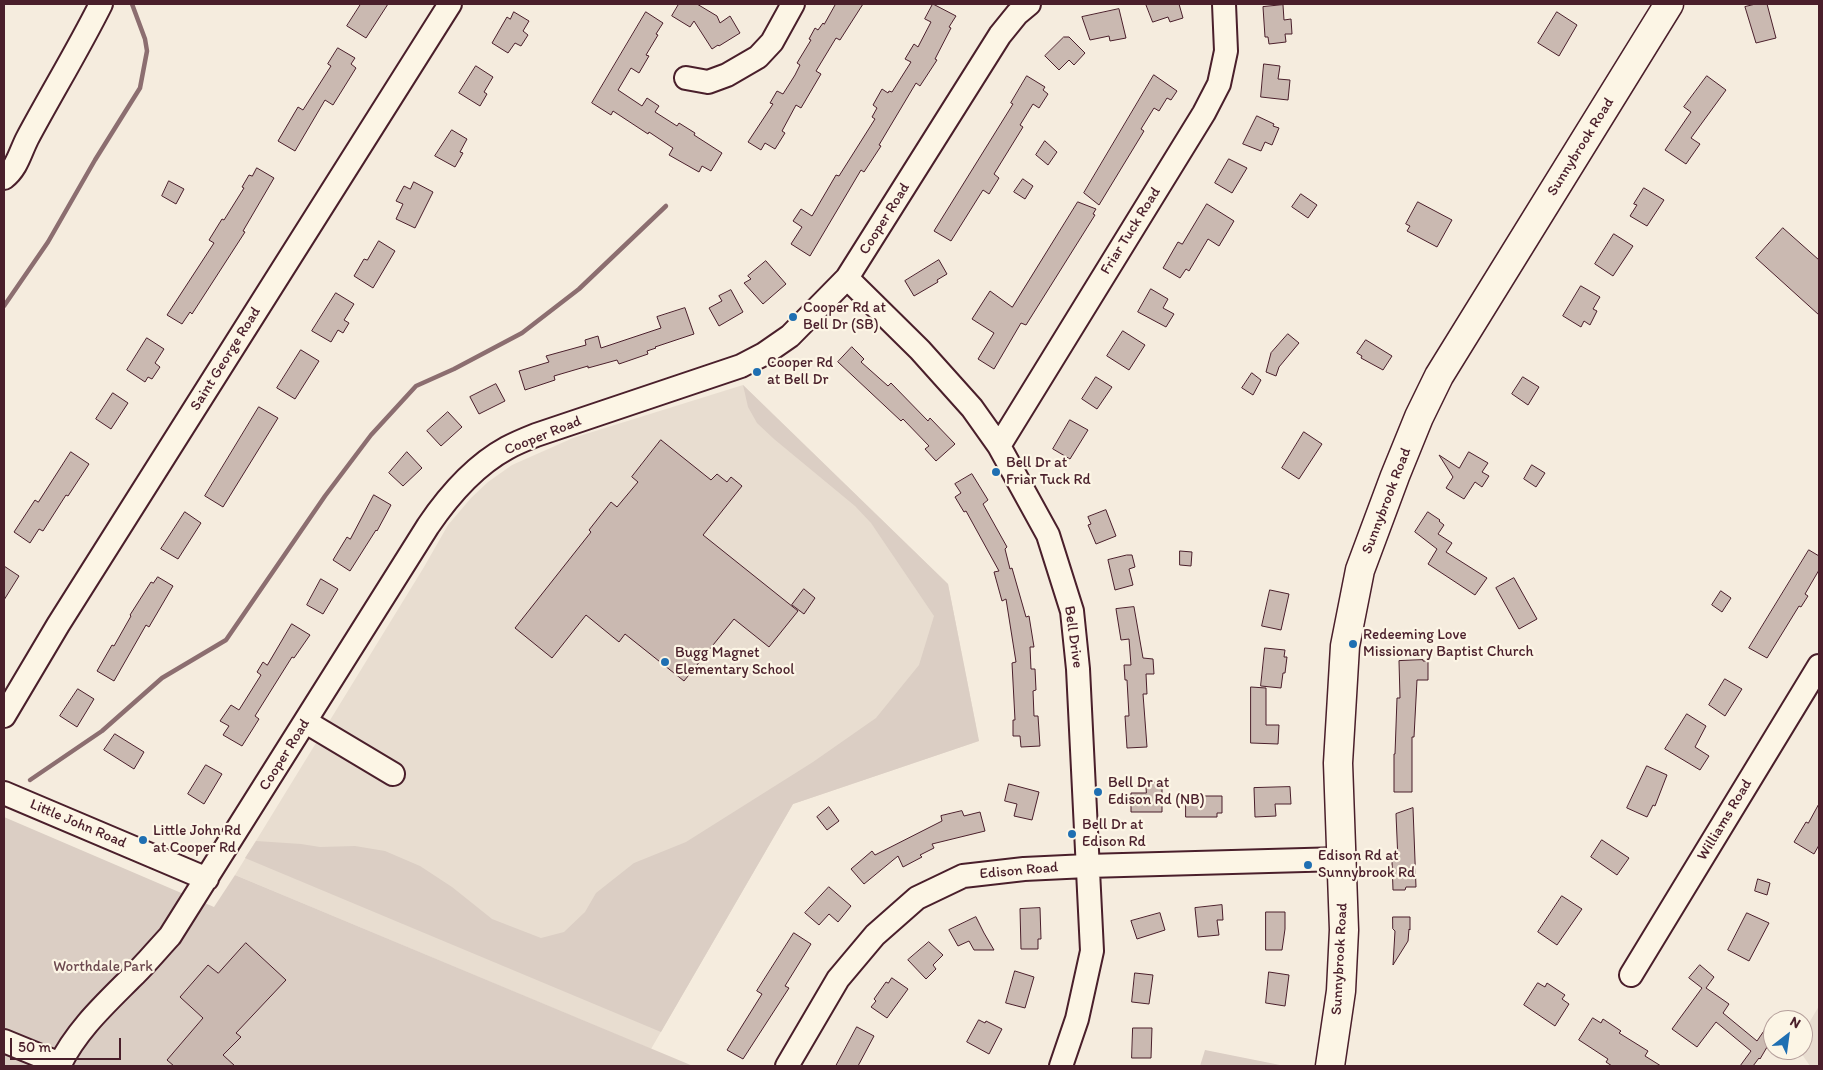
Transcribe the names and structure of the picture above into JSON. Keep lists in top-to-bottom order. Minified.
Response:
{"streets":{"main road":["Sunnybrook Road"],"street":["Cooper Road","Friar Tuck Road","Saint George Road","Bell Drive","Williams Road","Little John Road","Edison Road"]},"crossings":[["Sunnybrook Road","Edison Road"],["Cooper Road","Bell Drive"],["Cooper Road","Little John Road"],["Friar Tuck Road","Bell Drive"],["Bell Drive","Edison Road"]],"parks":["Worthdale Park"],"places":["Cooper Rd at Bell Dr (SB)","Cooper Rd at Bell Dr","Bell Dr at Friar Tuck Rd","Redeeming Love Missionary Baptist Church","Bugg Magnet Elementary School","Bell Dr at Edison Rd (NB)","Bell Dr at Edison Rd","Little John Rd at Cooper Rd","Edison Rd at Sunnybrook Rd"],"scale_bar":"50 m","north":"top right"}
